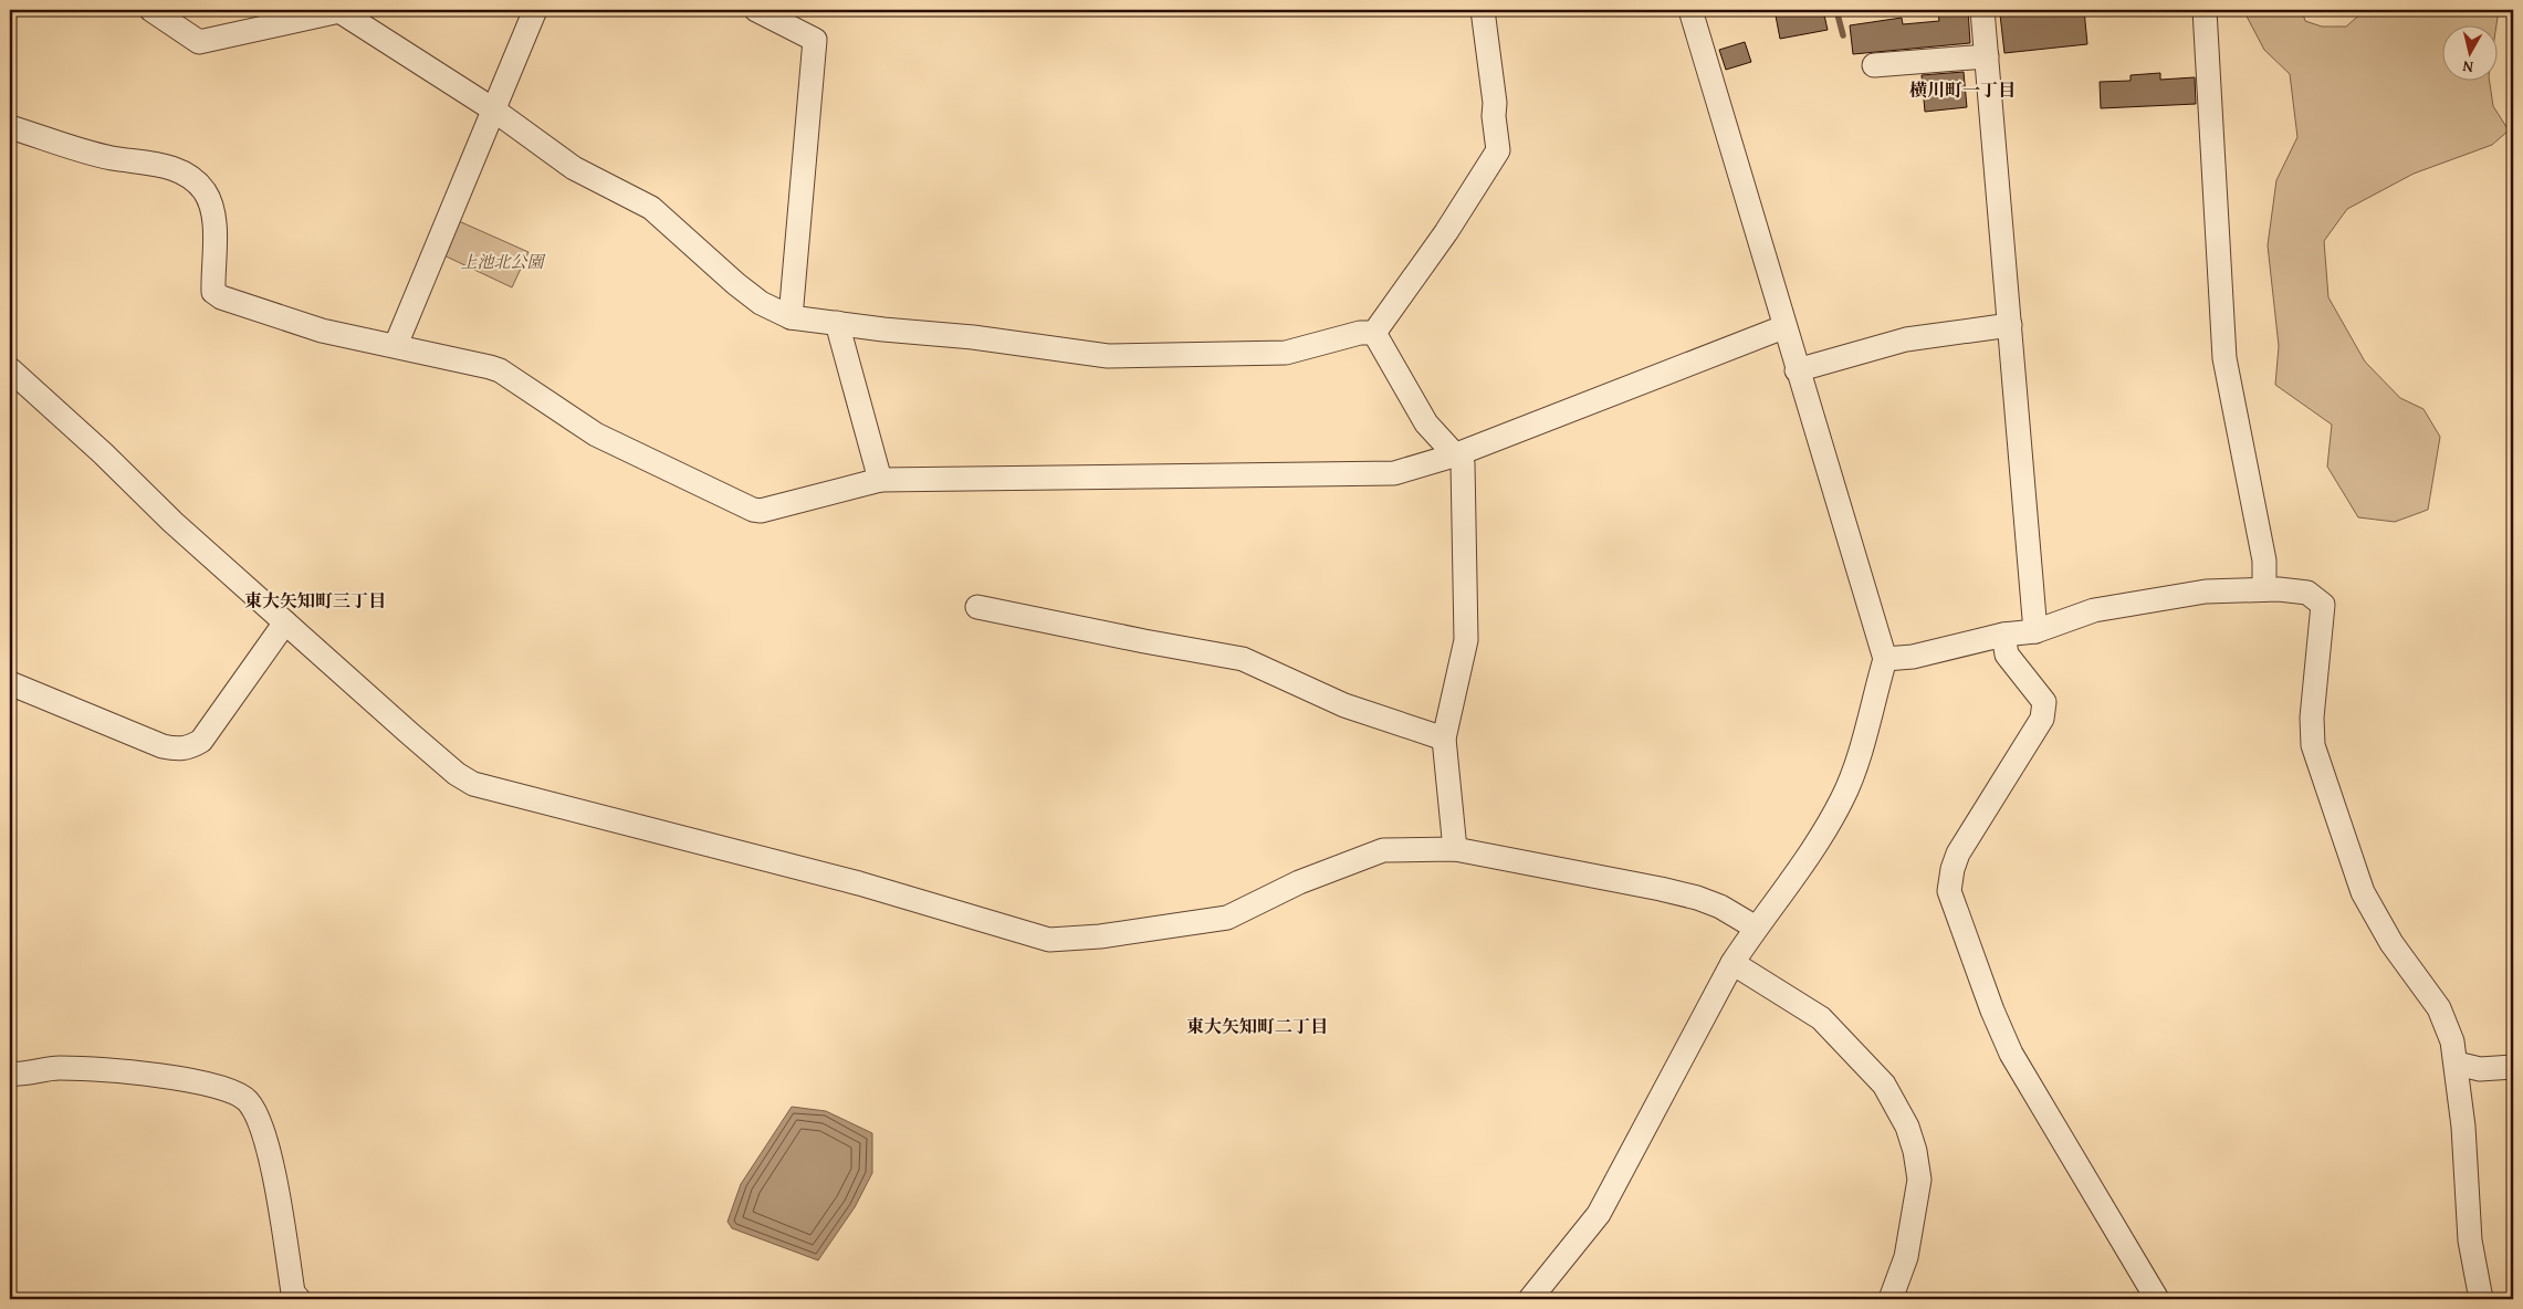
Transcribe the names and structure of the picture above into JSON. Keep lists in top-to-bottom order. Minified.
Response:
{"districts":["横川町一丁目","東大矢知町三丁目","東大矢知町二丁目"],"parks":["上池北公園"],"north":"bottom"}
